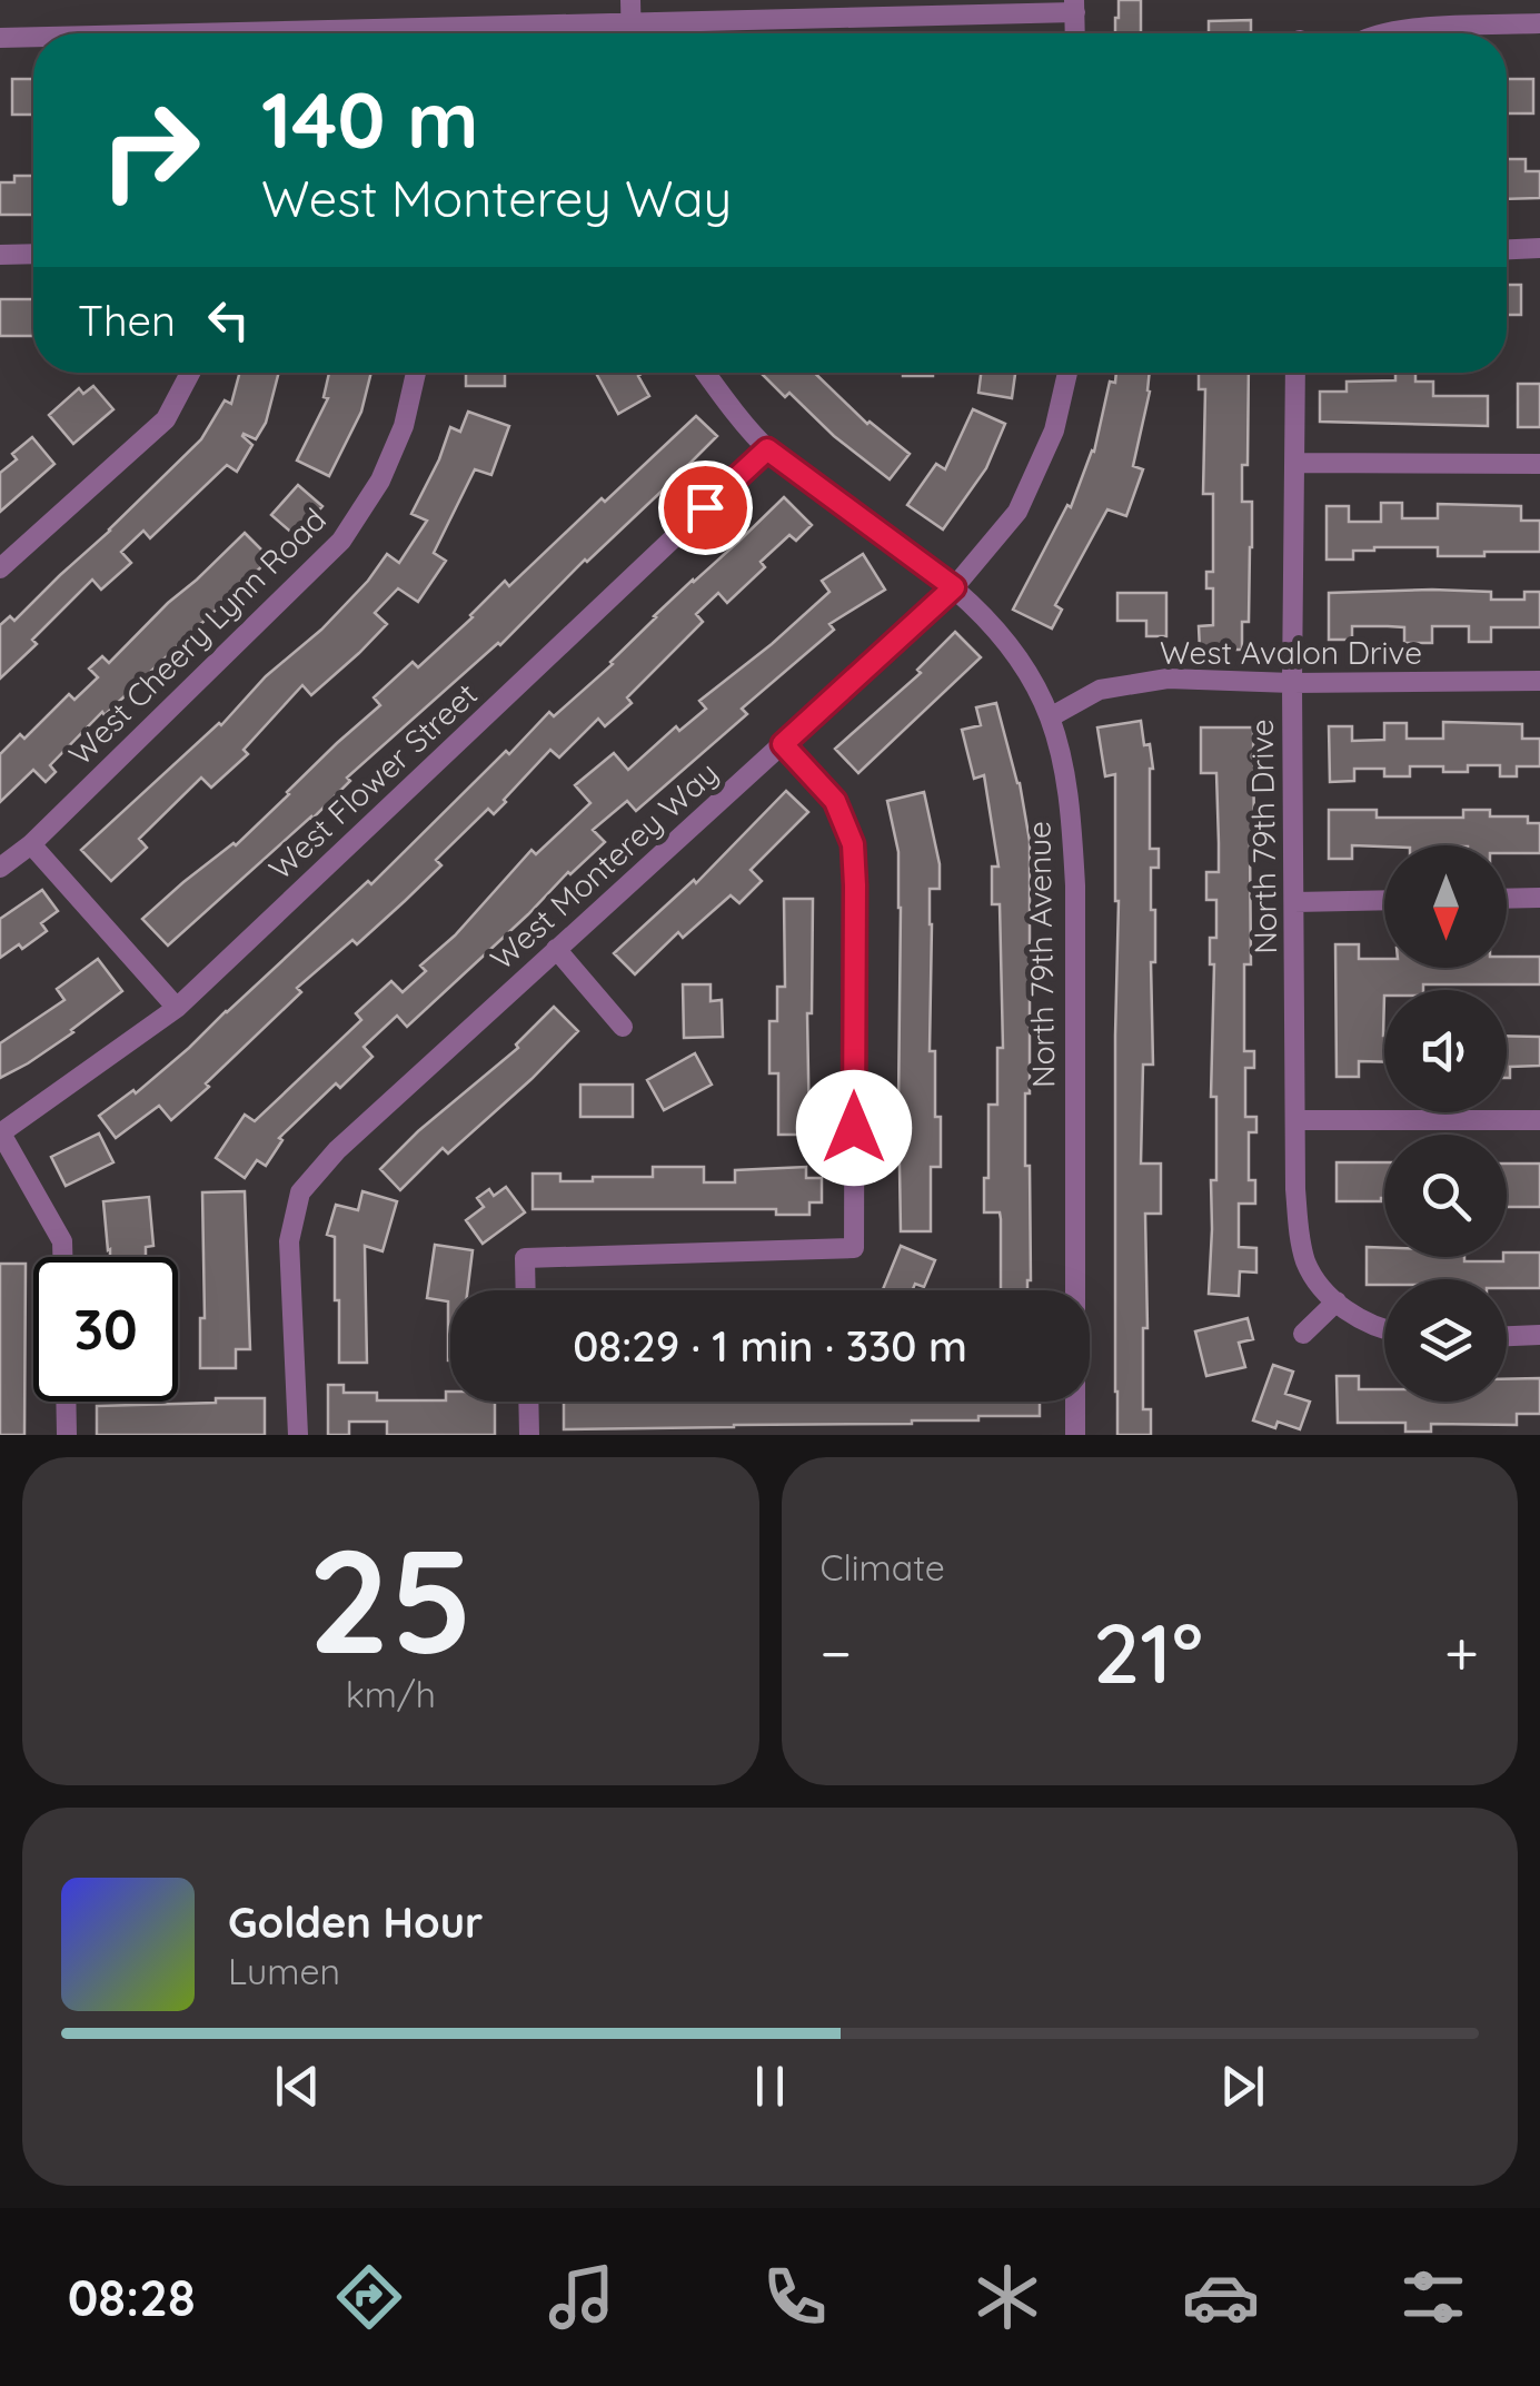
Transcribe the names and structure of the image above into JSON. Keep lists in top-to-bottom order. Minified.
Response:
{"streets":{"street":["West Cheery Lynn Road","West Avalon Drive","West Flower Street","North 79th Drive","West Monterey Way","North 79th Avenue"]},"crossings":[["West Avalon Drive","North 79th Drive"],["West Avalon Drive","North 79th Avenue"],["West Flower Street","North 79th Avenue"],["West Monterey Way","North 79th Avenue"]],"north":"bottom","page":{"turn":["140 m","West Monterey Way"],"then":"Then","limit":"30","trip":"08:29 · 1 min · 330 m","tile":[["25","km/h"],"Climate"],"heat":["−","21°","+"],"song":["Golden Hour","Lumen"],"tabs":"08:28"}}
